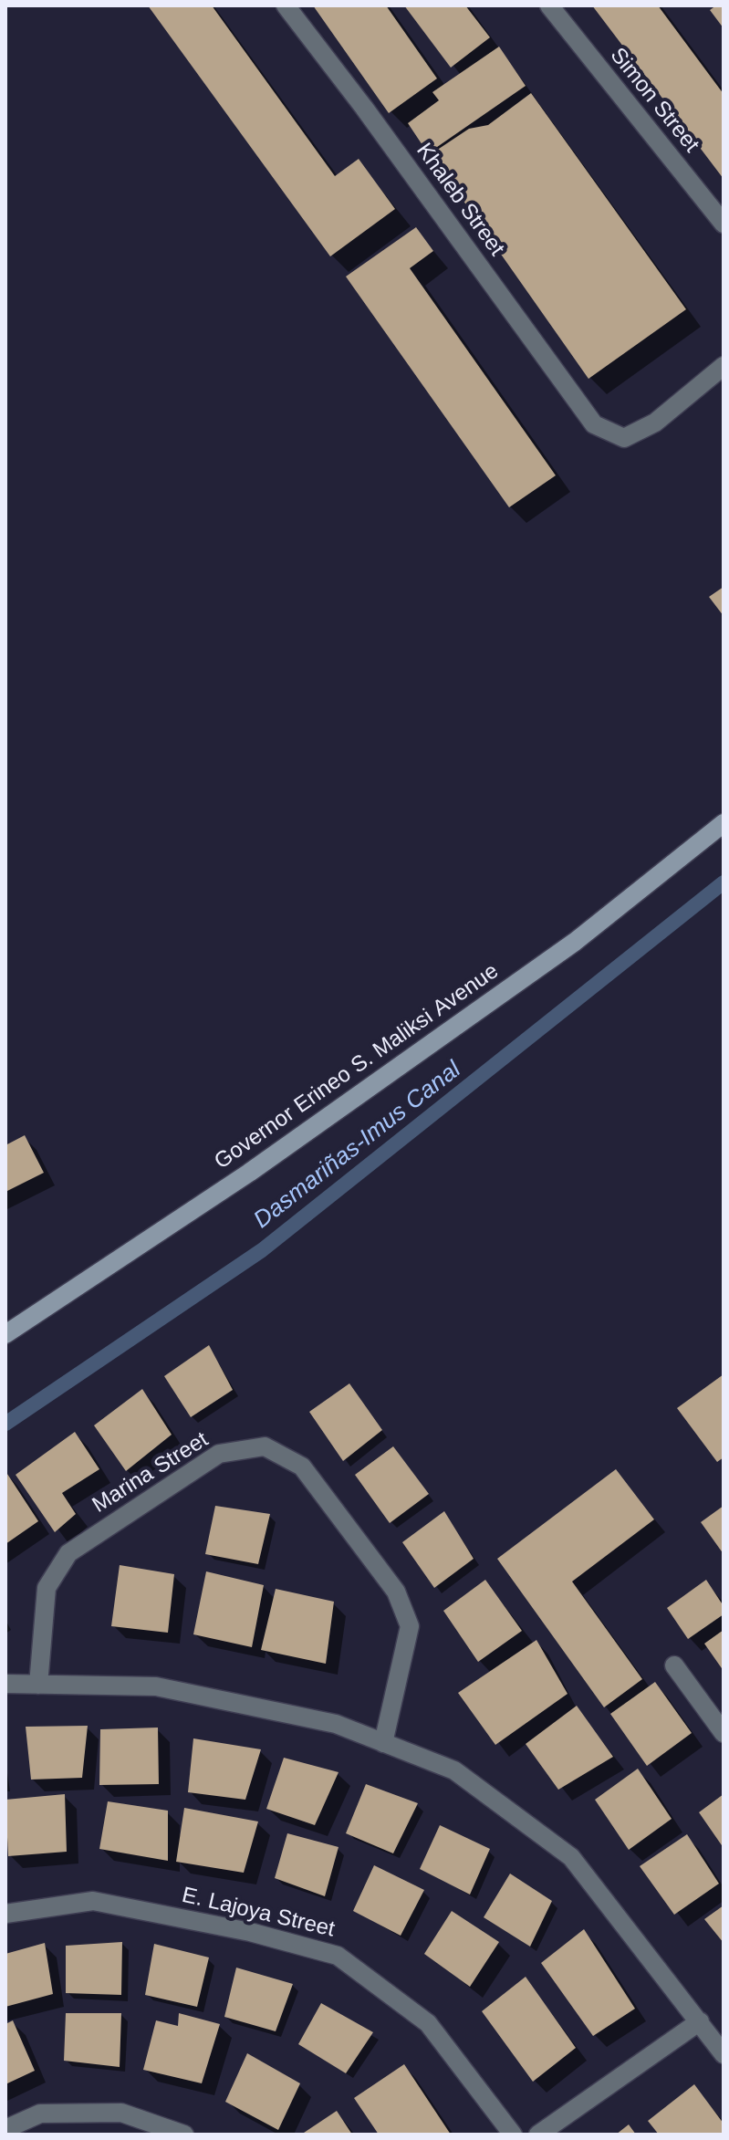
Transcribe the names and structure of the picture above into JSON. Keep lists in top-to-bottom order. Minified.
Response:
{"streets":{"main road":["Governor Erineo S. Maliksi Avenue"],"street":["Simon Street","Khaleb Street","Marina Street","E. Lajoya Street"]},"water":["Dasmariñas-Imus Canal"]}
